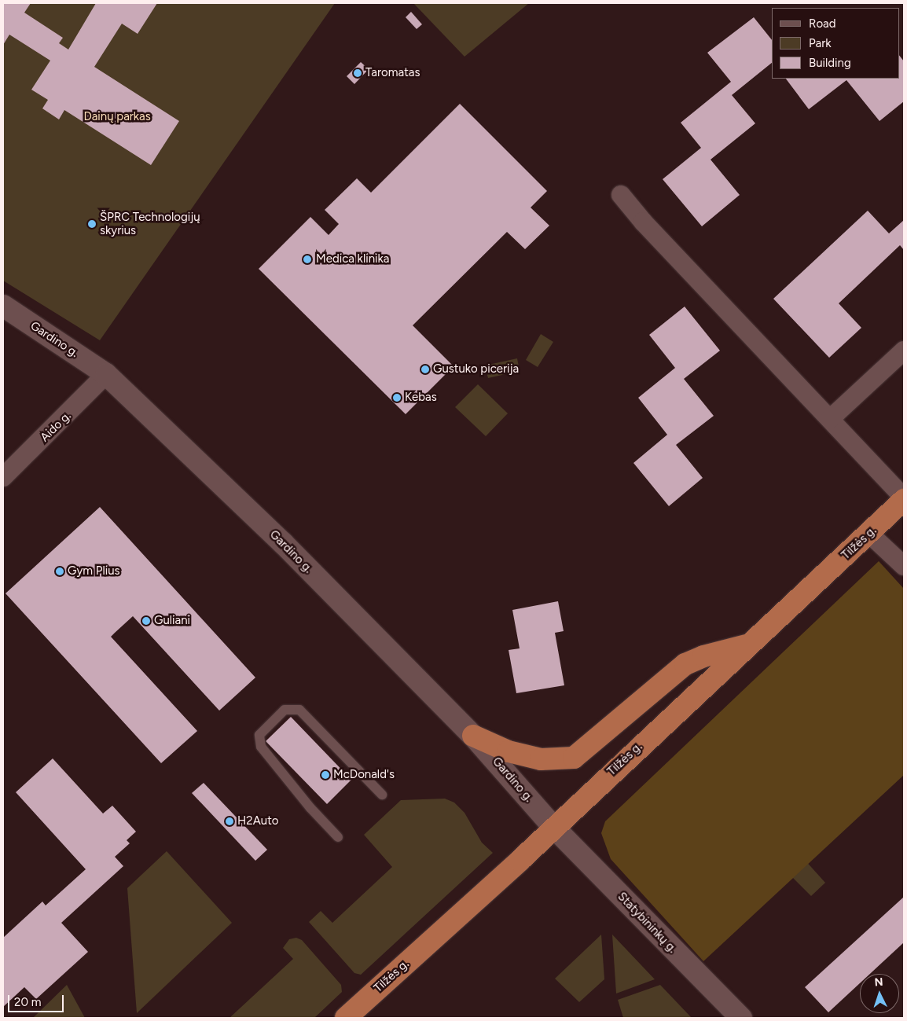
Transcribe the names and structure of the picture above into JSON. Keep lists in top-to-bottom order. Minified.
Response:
{"streets":{"highway":["Tilžės g."],"main road":["Gardino g.","Statybininkų g."],"street":["Aido g."]},"crossings":[["Gardino g.","Aido g."],["Gardino g.","Tilžės g."],["Gardino g.","Statybininkų g."],["Tilžės g.","Statybininkų g."]],"parks":["Dainų parkas"],"places":["Taromatas","ŠPRC Technologijų skyrius","Medica klinika","Gustuko picerija","Kebas","Gym Plius","Guliani","McDonald's","H2Auto"],"legend":["Road","Park","Building"],"scale_bar":"20 m","north":"top"}
